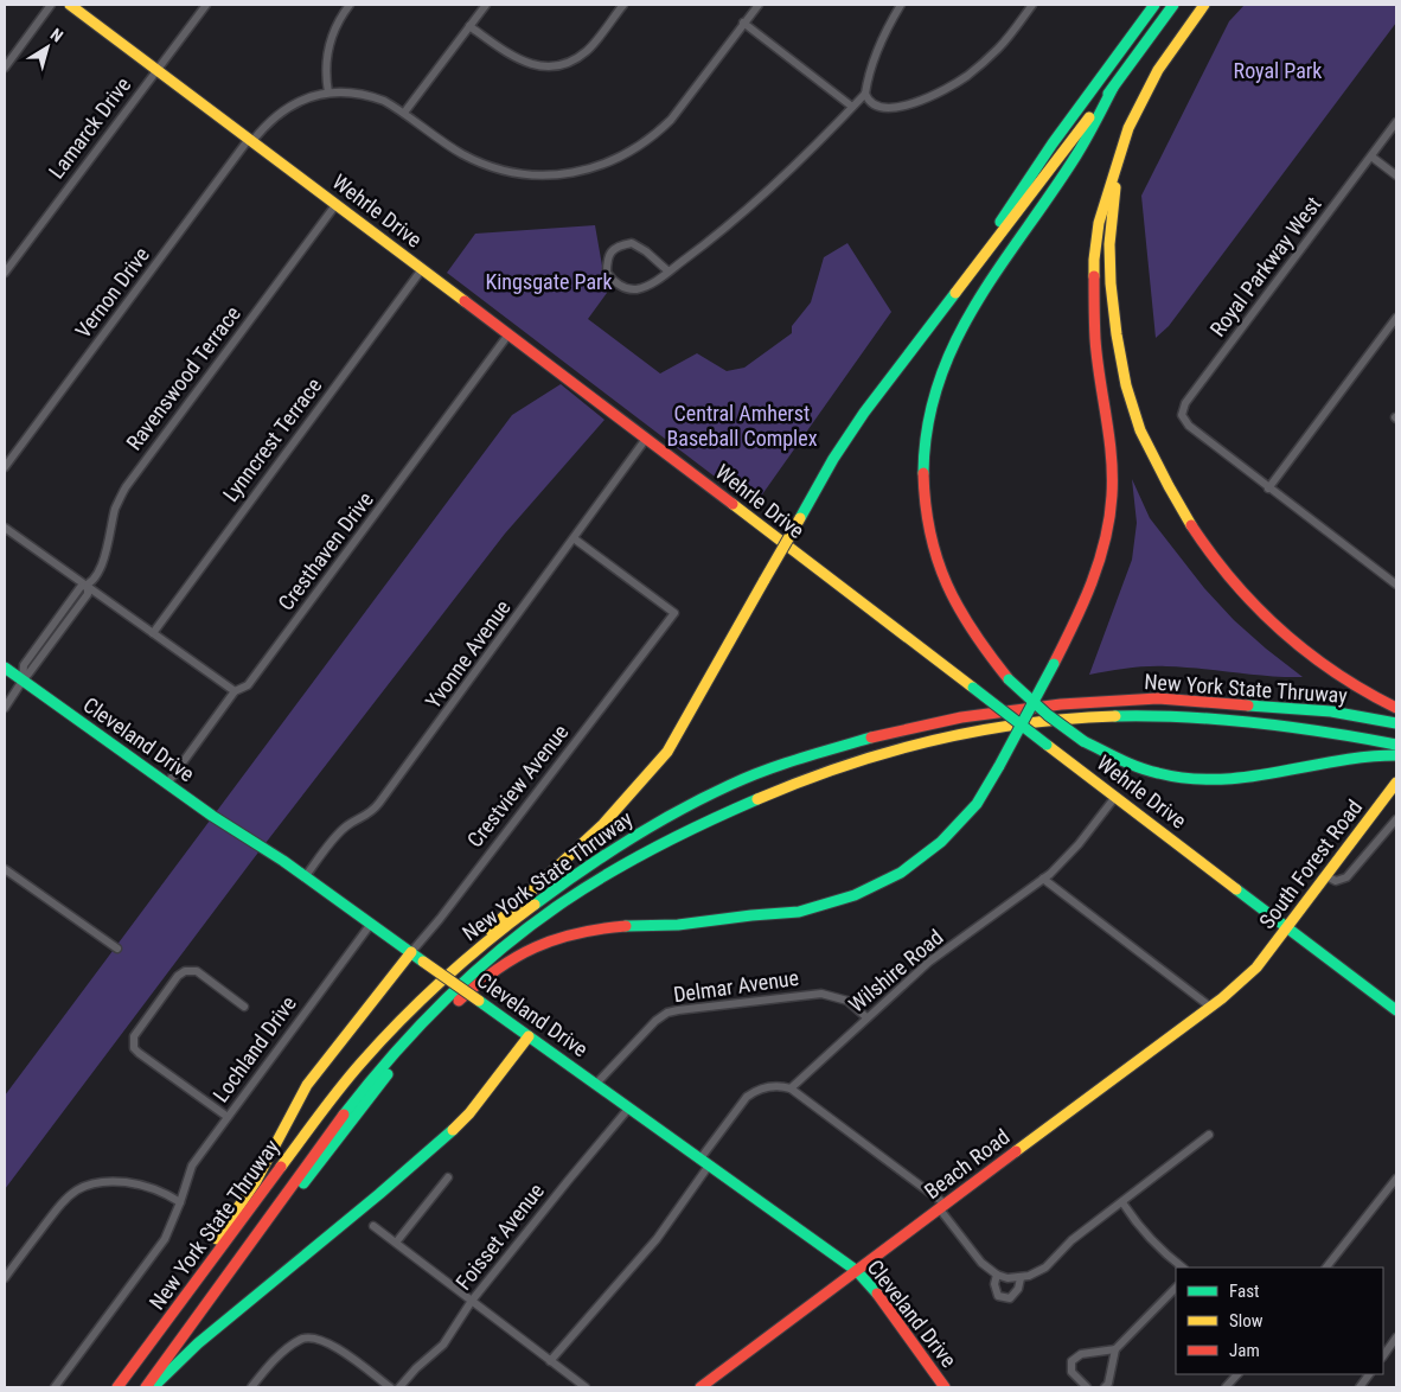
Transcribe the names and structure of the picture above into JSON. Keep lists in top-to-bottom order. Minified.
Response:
{"streets":{"main road":["Wehrle Drive","New York State Thruway","Cleveland Drive","South Forest Road","Beach Road"],"street":["Lamarck Drive","Royal Parkway West","Vernon Drive","Ravenswood Terrace","Lynncrest Terrace","Cresthaven Drive","Yvonne Avenue","Crestview Avenue","Wilshire Road","Delmar Avenue","Lochland Drive","Foisset Avenue"]},"crossings":[["Lamarck Drive","Wehrle Drive"],["Wehrle Drive","Vernon Drive"],["Wehrle Drive","Ravenswood Terrace"],["Wehrle Drive","Lynncrest Terrace"],["Wehrle Drive","Cresthaven Drive"],["Wehrle Drive","Yvonne Avenue"],["Wehrle Drive","South Forest Road"],["Wehrle Drive","Wilshire Road"],["Ravenswood Terrace","Cleveland Drive"],["Cresthaven Drive","Cleveland Drive"],["Yvonne Avenue","Cleveland Drive"],["Yvonne Avenue","Crestview Avenue"],["Cleveland Drive","Crestview Avenue"],["Cleveland Drive","Delmar Avenue"],["Cleveland Drive","Lochland Drive"],["Cleveland Drive","Beach Road"],["Cleveland Drive","Foisset Avenue"],["South Forest Road","Beach Road"],["Wilshire Road","Delmar Avenue"]],"parks":["Royal Park","Kingsgate Park","Central Amherst Baseball Complex"],"legend":["Fast","Slow","Jam"],"north":"top right"}
